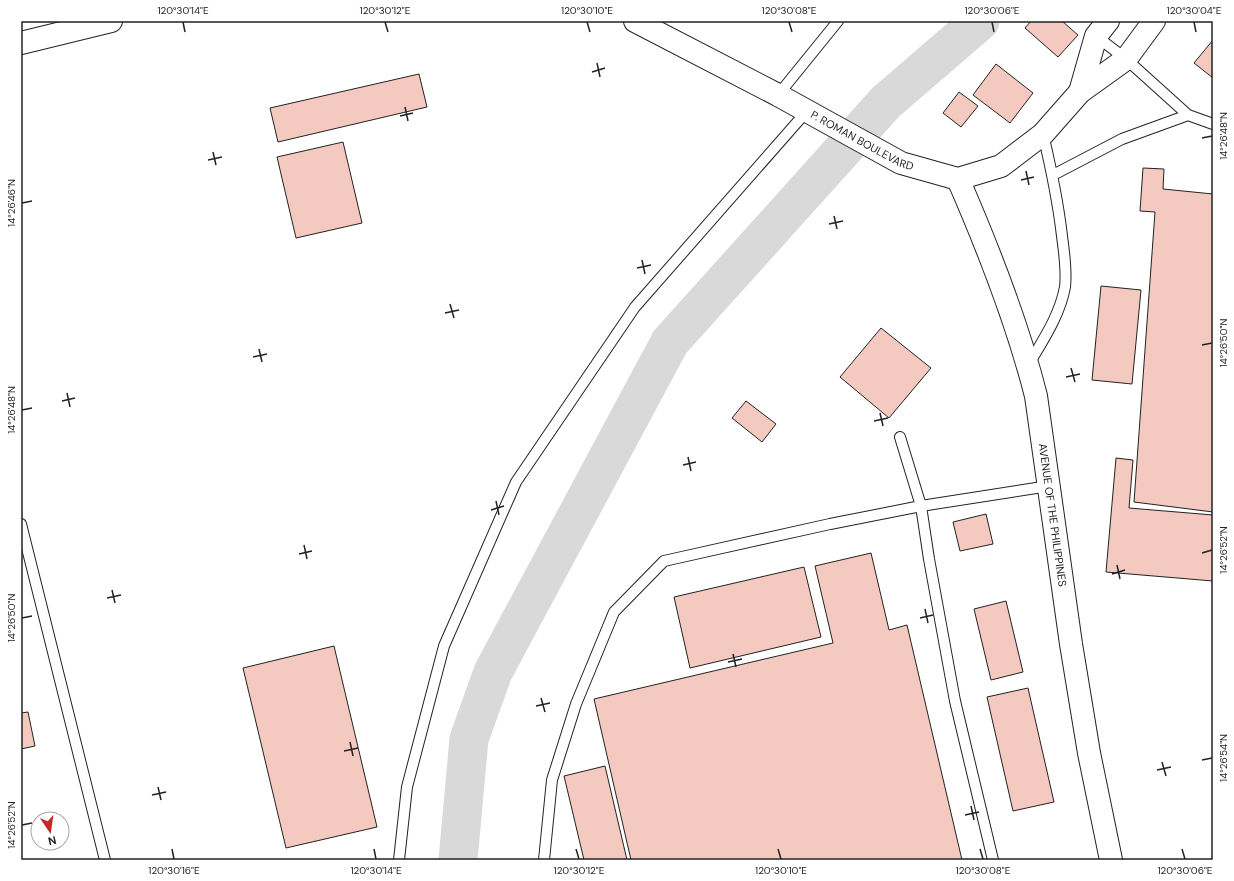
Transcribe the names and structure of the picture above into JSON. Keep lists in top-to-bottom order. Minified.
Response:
{"streets":{"main road":["P. ROMAN BOULEVARD","AVENUE OF THE PHILIPPINES"]},"crossings":[["P. ROMAN BOULEVARD","AVENUE OF THE PHILIPPINES"]],"north":"bottom","coordinates":["120°30'14\"E","120°30'12\"E","120°30'10\"E","120°30'08\"E","120°30'06\"E","120°30'04\"E","14°26'48\"N","14°26'46\"N","14°26'50\"N","14°26'52\"N","14°26'54\"N","120°30'16\"E"]}
